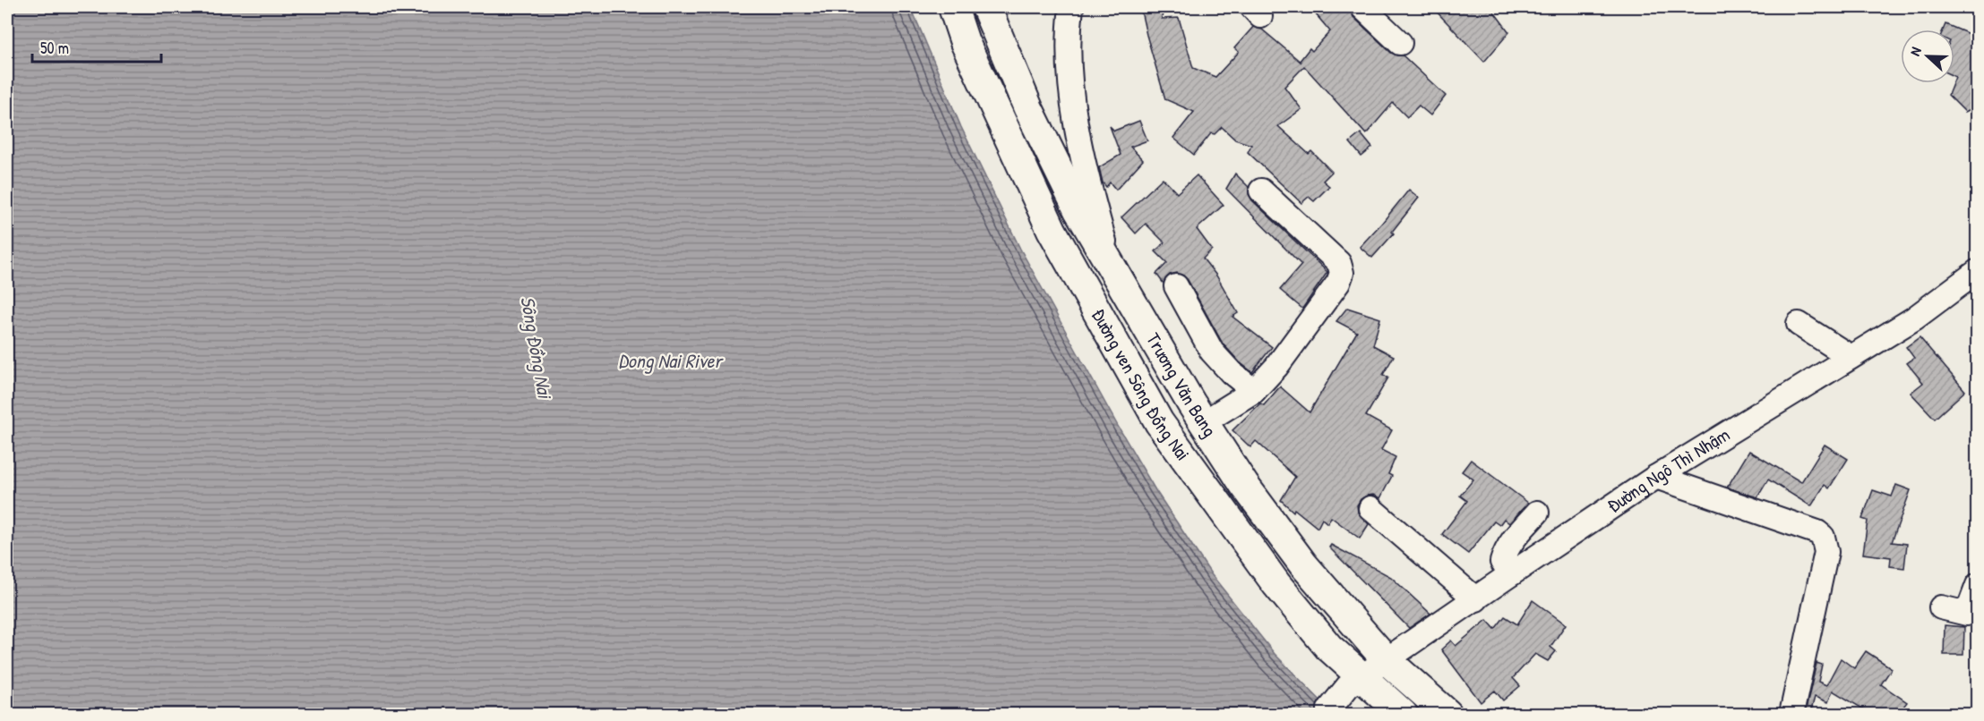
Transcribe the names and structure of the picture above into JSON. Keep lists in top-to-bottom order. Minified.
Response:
{"streets":{"main road":["Đường ven Sông Đồng Nai","Trương Văn Bang"],"street":["Đường Ngô Thì Nhậm"]},"crossings":[["Đường ven Sông Đồng Nai","Trương Văn Bang"],["Đường ven Sông Đồng Nai","Đường Ngô Thì Nhậm"],["Trương Văn Bang","Đường Ngô Thì Nhậm"]],"water":["Sông Đồng Nai","Dong Nai River"],"scale_bar":"50 m","north":"left"}
